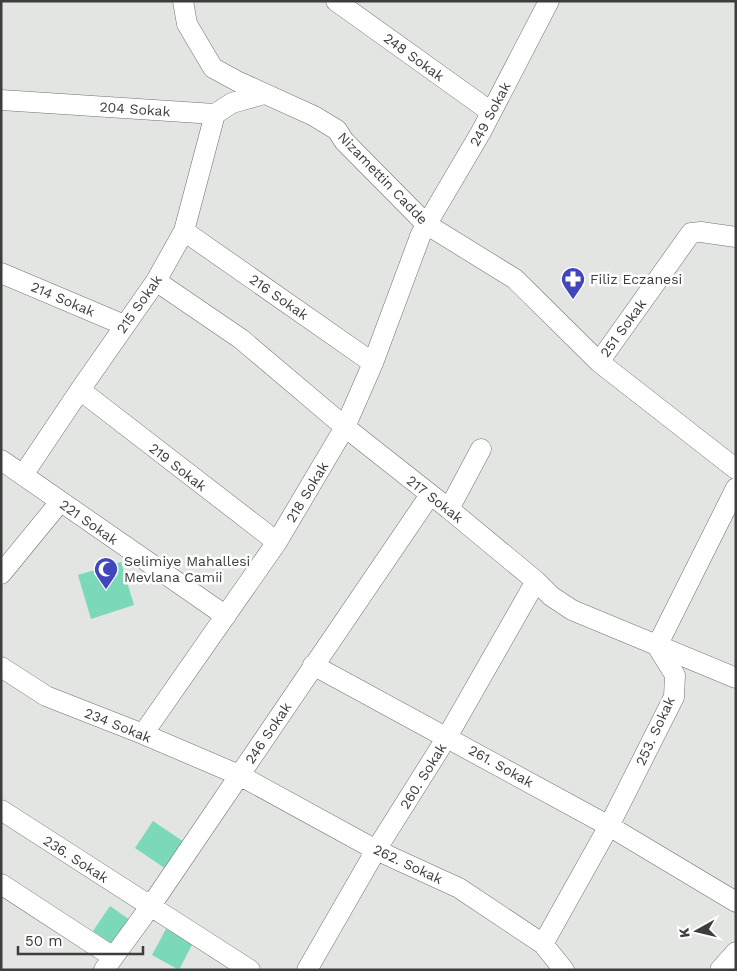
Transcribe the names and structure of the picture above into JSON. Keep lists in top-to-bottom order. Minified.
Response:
{"streets":{"street":["248 Sokak","204 Sokak","249 Sokak","Nizamettin Cadde","216 Sokak","214 Sokak","215 Sokak","251 Sokak","219 Sokak","218 Sokak","217 Sokak","221 Sokak","234 Sokak","253. Sokak","246 Sokak","261. Sokak","260. Sokak","236. Sokak","262. Sokak"]},"crossings":[["248 Sokak","249 Sokak"],["204 Sokak","215 Sokak"],["249 Sokak","Nizamettin Cadde"],["249 Sokak","218 Sokak"],["Nizamettin Cadde","251 Sokak"],["Nizamettin Cadde","218 Sokak"],["216 Sokak","215 Sokak"],["216 Sokak","218 Sokak"],["214 Sokak","215 Sokak"],["215 Sokak","219 Sokak"],["215 Sokak","217 Sokak"],["215 Sokak","221 Sokak"],["219 Sokak","218 Sokak"],["218 Sokak","217 Sokak"],["218 Sokak","221 Sokak"],["218 Sokak","234 Sokak"],["217 Sokak","253. Sokak"],["217 Sokak","246 Sokak"],["217 Sokak","260. Sokak"],["234 Sokak","246 Sokak"],["234 Sokak","262. Sokak"],["253. Sokak","261. Sokak"],["253. Sokak","262. Sokak"],["246 Sokak","261. Sokak"],["246 Sokak","236. Sokak"],["246 Sokak","262. Sokak"],["261. Sokak","260. Sokak"],["260. Sokak","262. Sokak"]],"places":{"pharmacy":["Filiz Eczanesi"],"mosque":["Selimiye Mahallesi Mevlana Camii"]},"scale_bar":"50 m","north":"left"}
